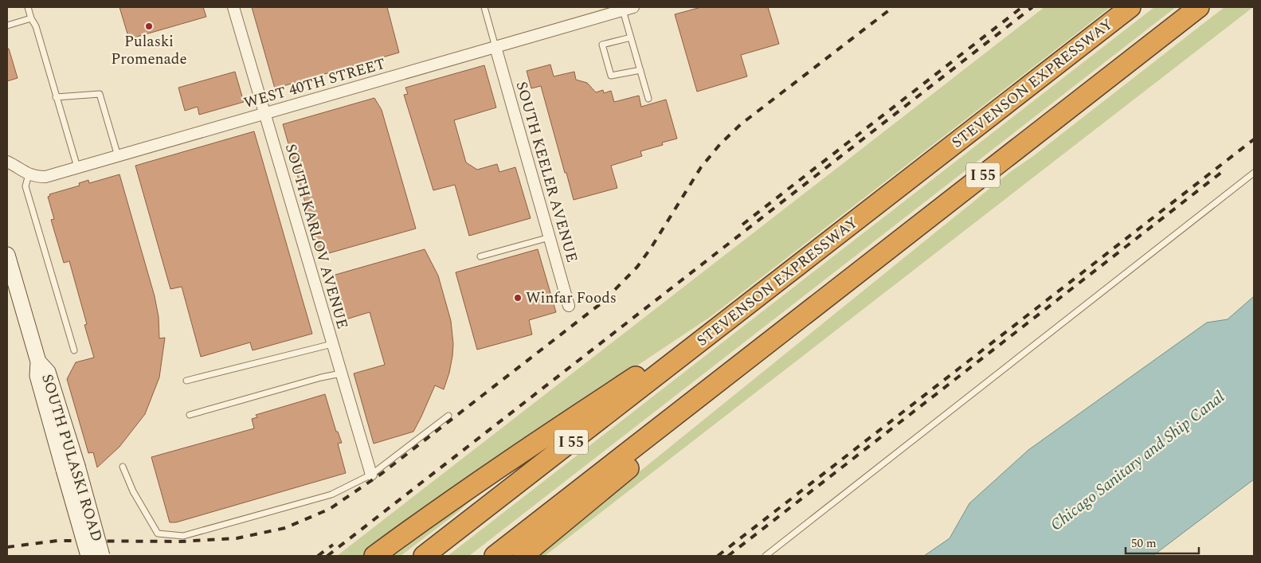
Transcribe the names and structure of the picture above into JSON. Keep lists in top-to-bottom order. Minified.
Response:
{"streets":{"highway":["STEVENSON EXPRESSWAY","I 55"],"main road":["SOUTH PULASKI ROAD"],"street":["WEST 40TH STREET","SOUTH KEELER AVENUE","SOUTH KARLOV AVENUE"]},"crossings":[["WEST 40TH STREET","SOUTH KEELER AVENUE"],["WEST 40TH STREET","SOUTH KARLOV AVENUE"]],"water":["Chicago Sanitary and Ship Canal"],"places":["Pulaski Promenade","Winfar Foods"],"scale_bar":"50 m"}
